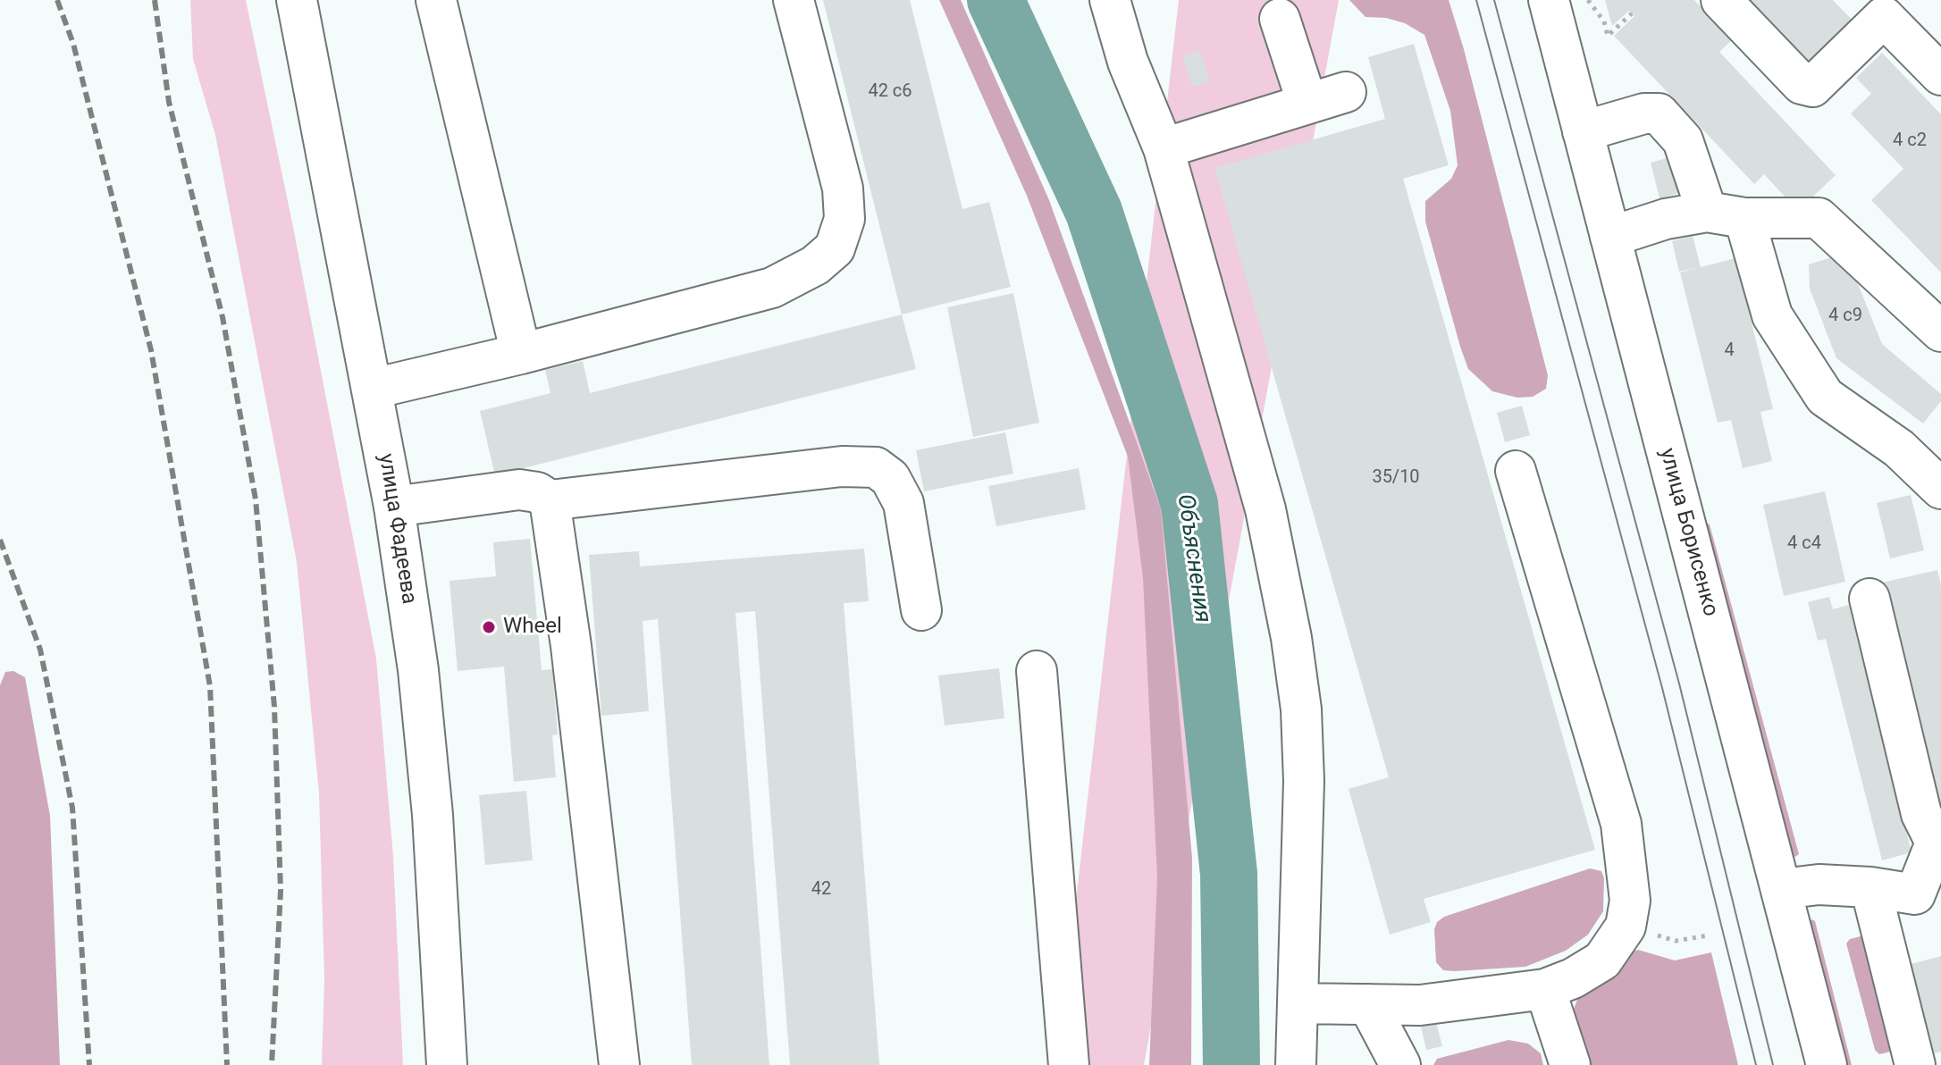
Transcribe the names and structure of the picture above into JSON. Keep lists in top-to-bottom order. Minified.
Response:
{"streets":{"main road":["улица Фадеева","улица Борисенко"]},"water":["Объяснения"],"places":["Wheel"],"house_numbers":["42 с6","4 с2","4 с9","4","35/10","4 с4","42"]}
